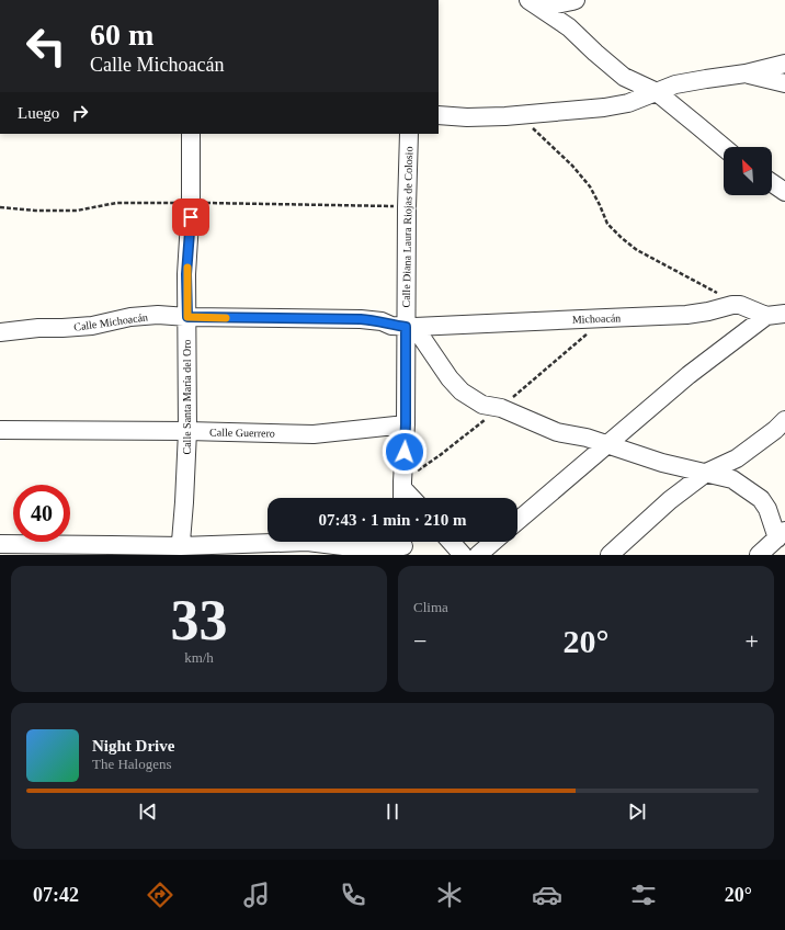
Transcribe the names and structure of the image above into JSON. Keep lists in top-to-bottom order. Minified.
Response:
{"streets":{"street":["Calle Diana Laura Riojas de Colosio","Michoacán","Calle Michoacán","Calle Santa María del Oro","Calle Guerrero"]},"crossings":[["Calle Diana Laura Riojas de Colosio","Michoacán"],["Calle Diana Laura Riojas de Colosio","Calle Michoacán"],["Calle Diana Laura Riojas de Colosio","Calle Guerrero"],["Michoacán","Calle Michoacán"],["Calle Michoacán","Calle Santa María del Oro"],["Calle Santa María del Oro","Calle Guerrero"]],"north":"top left","page":{"turn":["60 m","Calle Michoacán"],"then":"Luego","limit":"40","trip":"07:43 · 1 min · 210 m","tile":[["33","km/h"],"Clima"],"heat":["−","20°","+"],"song":["Night Drive","The Halogens"],"tabs":["07:42","20°"]}}
